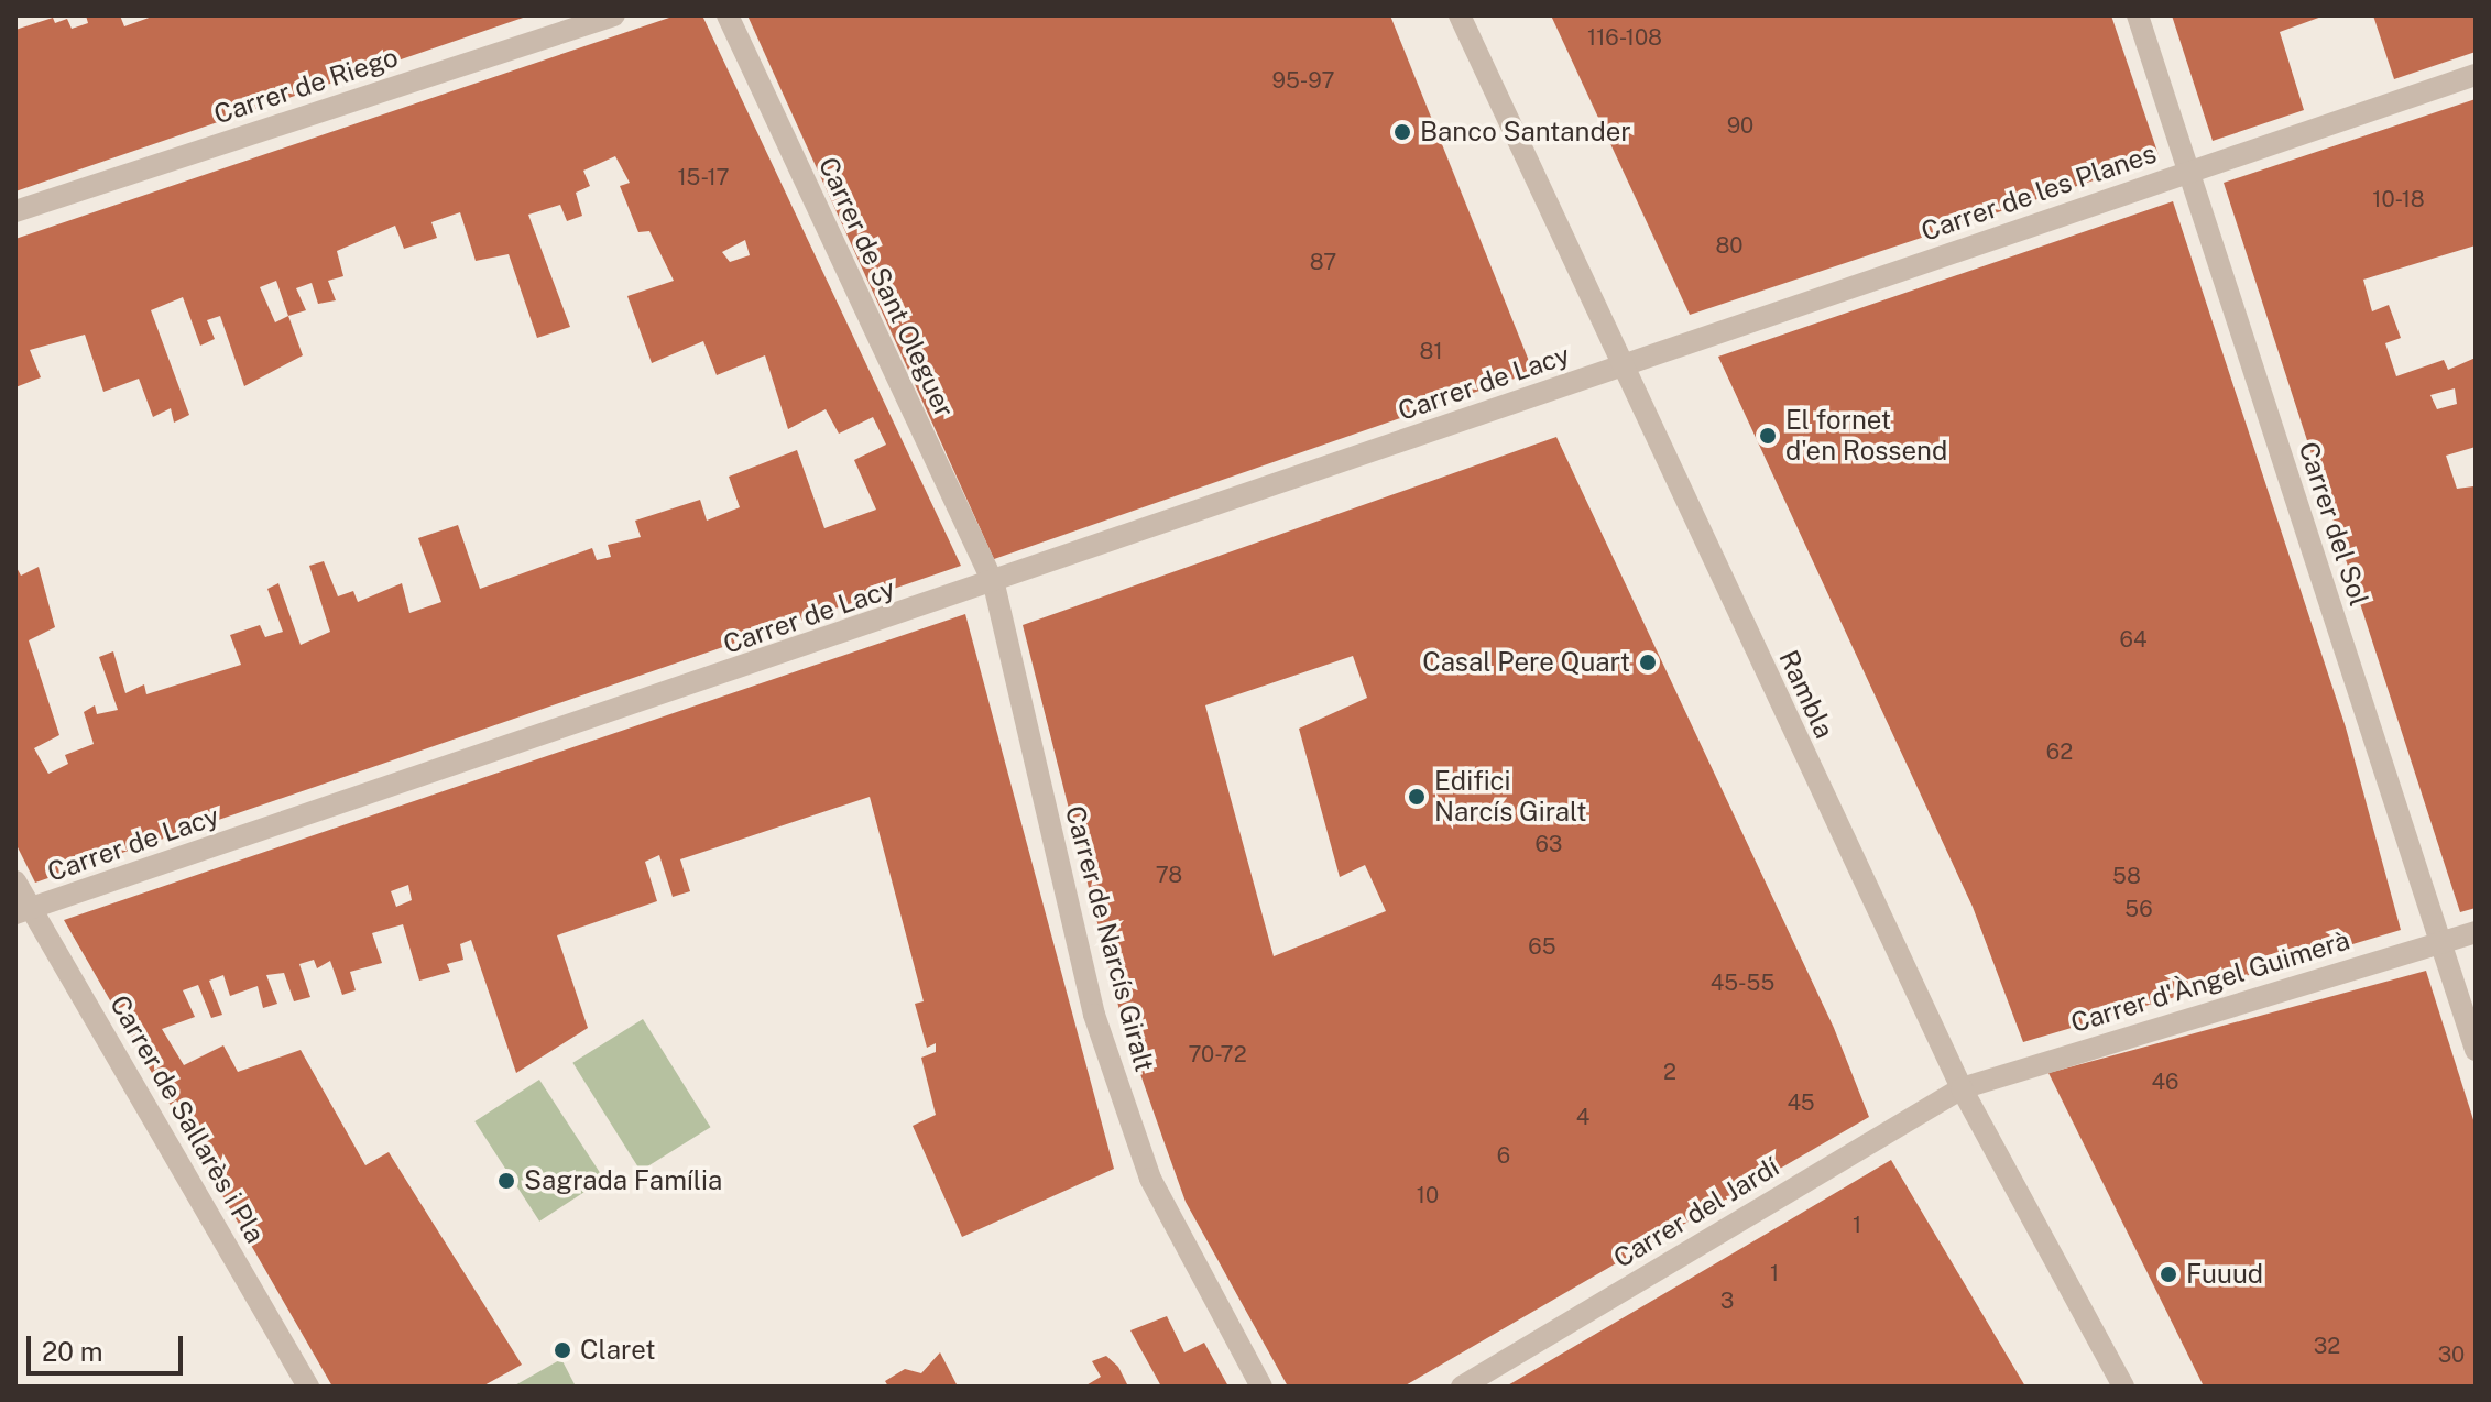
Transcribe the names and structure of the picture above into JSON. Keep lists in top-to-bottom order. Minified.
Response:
{"streets":{"street":["Carrer de Riego","Carrer de les Planes","Carrer de Sant Oleguer","Carrer de Lacy","Carrer del Sol","Rambla","Carrer de Narcís Giralt","Carrer d'Àngel Guimerà","Carrer de Sallarès i Pla","Carrer del Jardí"]},"crossings":[["Carrer de les Planes","Carrer de Lacy"],["Carrer de les Planes","Carrer del Sol"],["Carrer de les Planes","Rambla"],["Carrer de Sant Oleguer","Carrer de Lacy"],["Carrer de Sant Oleguer","Carrer de Narcís Giralt"],["Carrer de Lacy","Rambla"],["Carrer de Lacy","Carrer de Narcís Giralt"],["Carrer de Lacy","Carrer de Sallarès i Pla"],["Carrer del Sol","Carrer d'Àngel Guimerà"],["Rambla","Carrer d'Àngel Guimerà"],["Rambla","Carrer del Jardí"],["Carrer d'Àngel Guimerà","Carrer del Jardí"]],"places":["Banco Santander","El fornet d'en Rossend","Casal Pere Quart","Edifici Narcís Giralt","Sagrada Família","Fuuud","Claret"],"house_numbers":["116-108","95-97","90","15-17","10-18","80","87","81","64","62","63","78","58","56","65","45-55","70-72","2","46","45","4","6","10","1","1","3","32","30"],"scale_bar":"20 m"}
